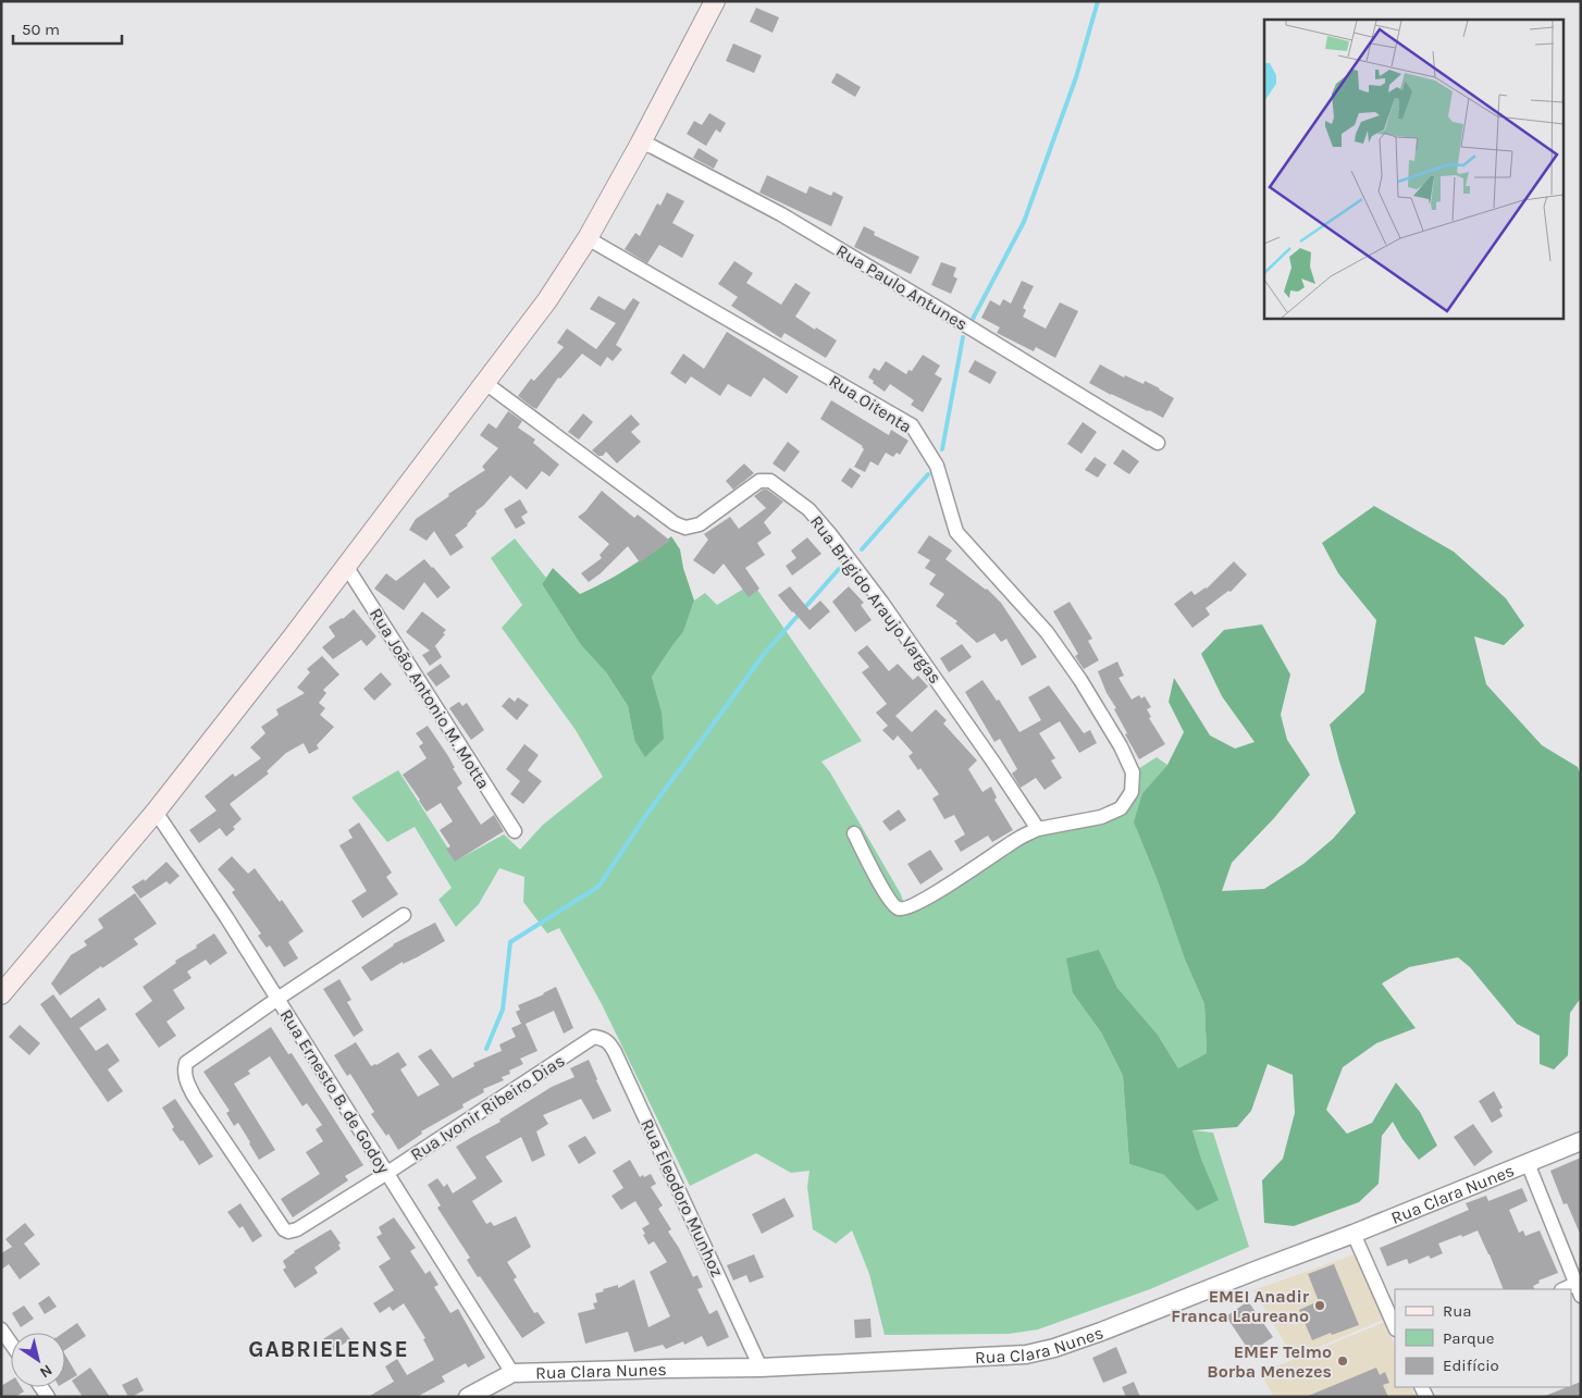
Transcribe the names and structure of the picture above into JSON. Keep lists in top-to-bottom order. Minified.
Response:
{"streets":{"street":["Rua Paulo Antunes","Rua Oitenta","Rua Brigido Araujo Vargas","Rua João Antonio M. Motta","Rua Ernesto B. de Godoy","Rua Ivonir Ribeiro Dias","Rua Clara Nunes","Rua Eleodoro Munhoz"]},"crossings":[["Rua Oitenta","Rua Brigido Araujo Vargas"],["Rua Ernesto B. de Godoy","Rua Ivonir Ribeiro Dias"],["Rua Ernesto B. de Godoy","Rua Clara Nunes"],["Rua Ivonir Ribeiro Dias","Rua Eleodoro Munhoz"],["Rua Clara Nunes","Rua Eleodoro Munhoz"]],"districts":["GABRIELENSE"],"places":["EMEI Anadir Franca Laureano","EMEF Telmo Borba Menezes"],"legend":["Rua","Parque","Edifício"],"scale_bar":"50 m","north":"bottom right"}
